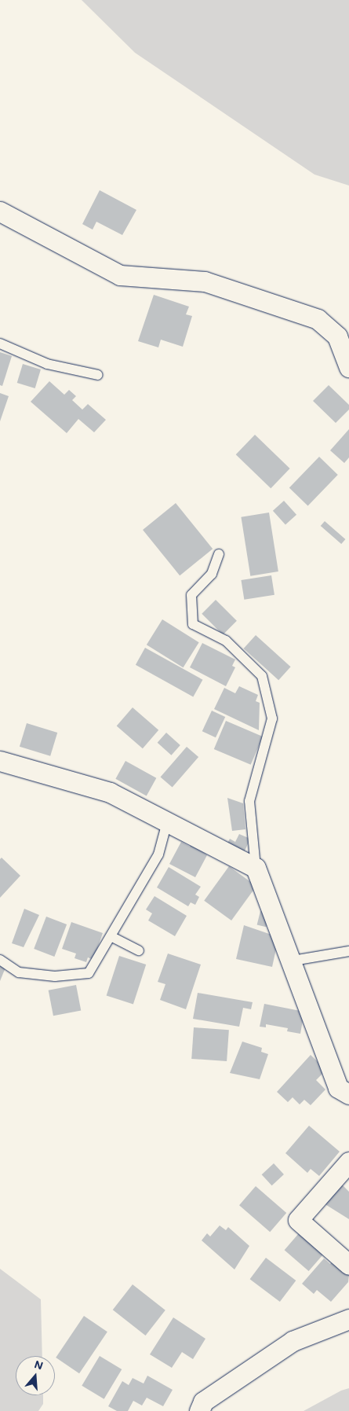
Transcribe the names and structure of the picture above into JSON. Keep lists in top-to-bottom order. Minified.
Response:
{"north":"top"}
